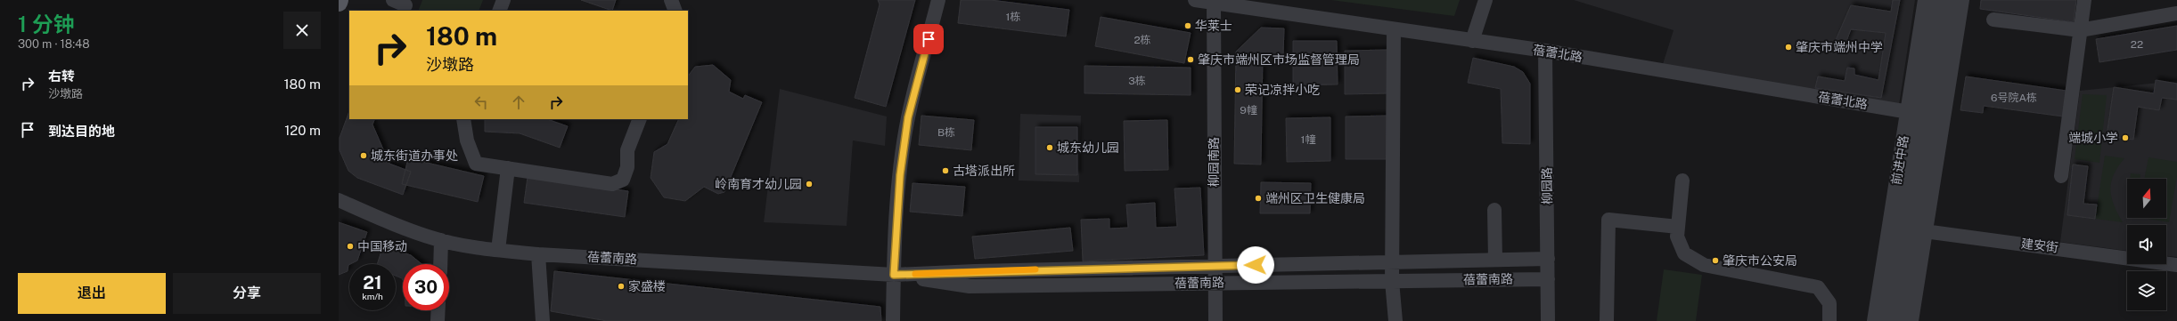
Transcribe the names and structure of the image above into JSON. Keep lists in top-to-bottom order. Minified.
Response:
{"streets":{"street":["蓓蕾北路","前进中路","柳园南路","柳园路","建安街","蓓蕾南路"]},"crossings":[["蓓蕾北路","前进中路"],["蓓蕾北路","柳园南路"],["蓓蕾北路","柳园路"],["柳园南路","蓓蕾南路"],["柳园路","蓓蕾南路"]],"places":["华莱士","肇庆市端州中学","肇庆市端州区市场监督管理局","荣记凉拌小吃","端城小学","城东幼儿园","城东街道办事处","古塔派出所","岭南育才幼儿园","端州区卫生健康局","中国移动","肇庆市公安局","家盛楼"],"house_numbers":["1栋","2栋","22","3栋","6号院A栋","9幢","B栋","1幢"],"north":"top","page":{"heading":["1 分钟","300 m · 18:48"],"turn":["180 m","沙墩路"],"list":[{"name":"右转","note":"沙墩路","value":"180 m"},{"name":"到达目的地","value":"120 m"}],"speed":"21 km/h","limit":"30","buttons":["退出","分享"]}}
